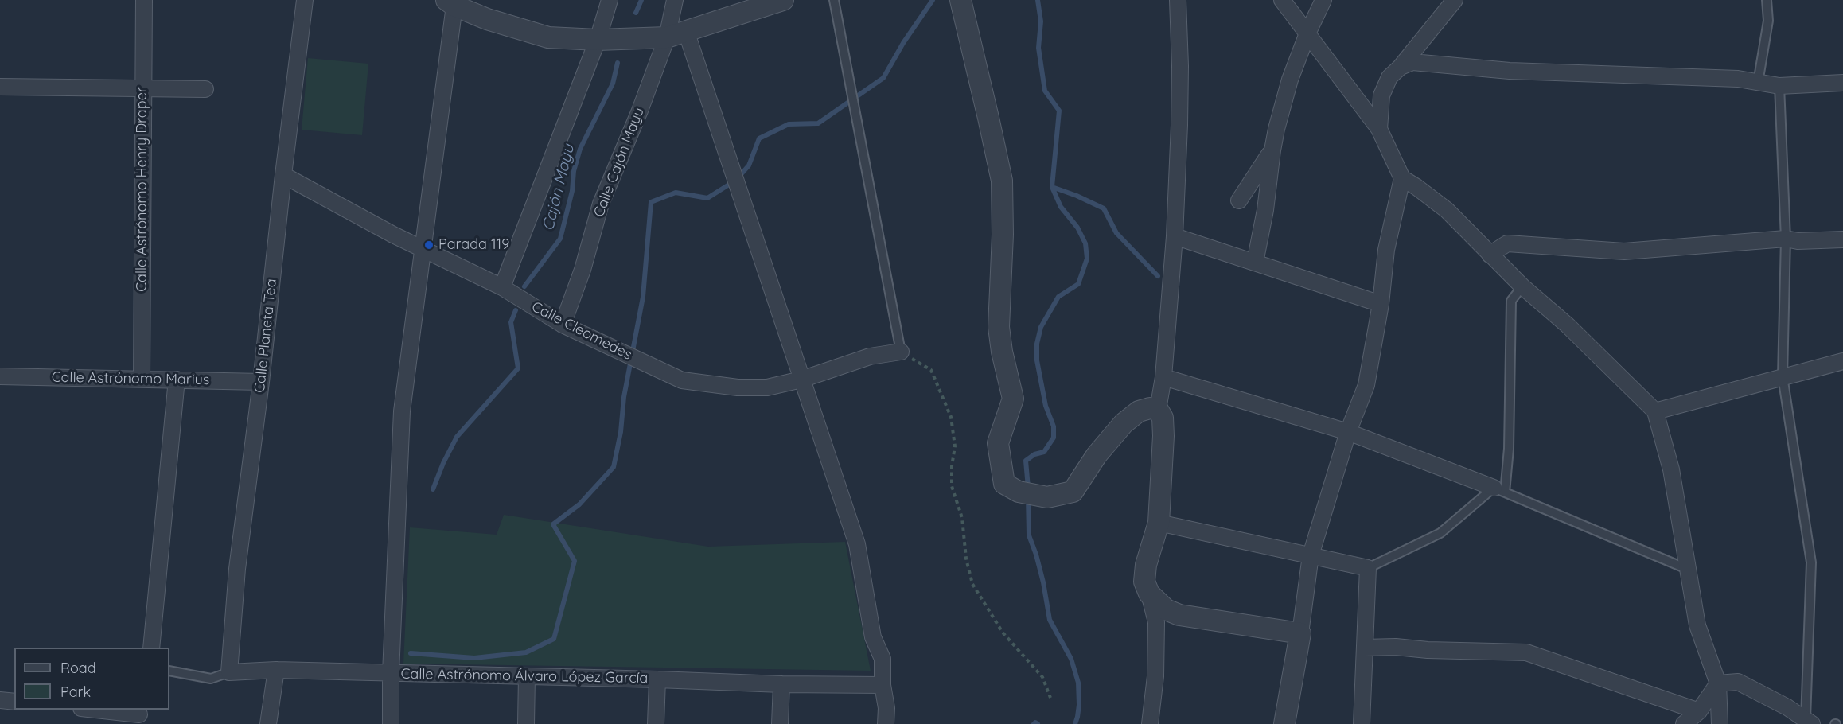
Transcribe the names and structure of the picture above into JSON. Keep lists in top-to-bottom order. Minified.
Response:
{"streets":{"street":["Calle Cajón Mayu","Calle Astrónomo Henry Draper","Calle Cleomedes","Calle Planeta Tea","Calle Astrónomo Marius","Calle Astrónomo Álvaro López García"]},"crossings":[["Calle Cajón Mayu","Calle Cleomedes"],["Calle Astrónomo Henry Draper","Calle Astrónomo Marius"],["Calle Cleomedes","Calle Planeta Tea"],["Calle Planeta Tea","Calle Astrónomo Marius"],["Calle Planeta Tea","Calle Astrónomo Álvaro López García"]],"water":["Cajón Mayu"],"places":["Parada 119"],"legend":["Road","Park"]}
